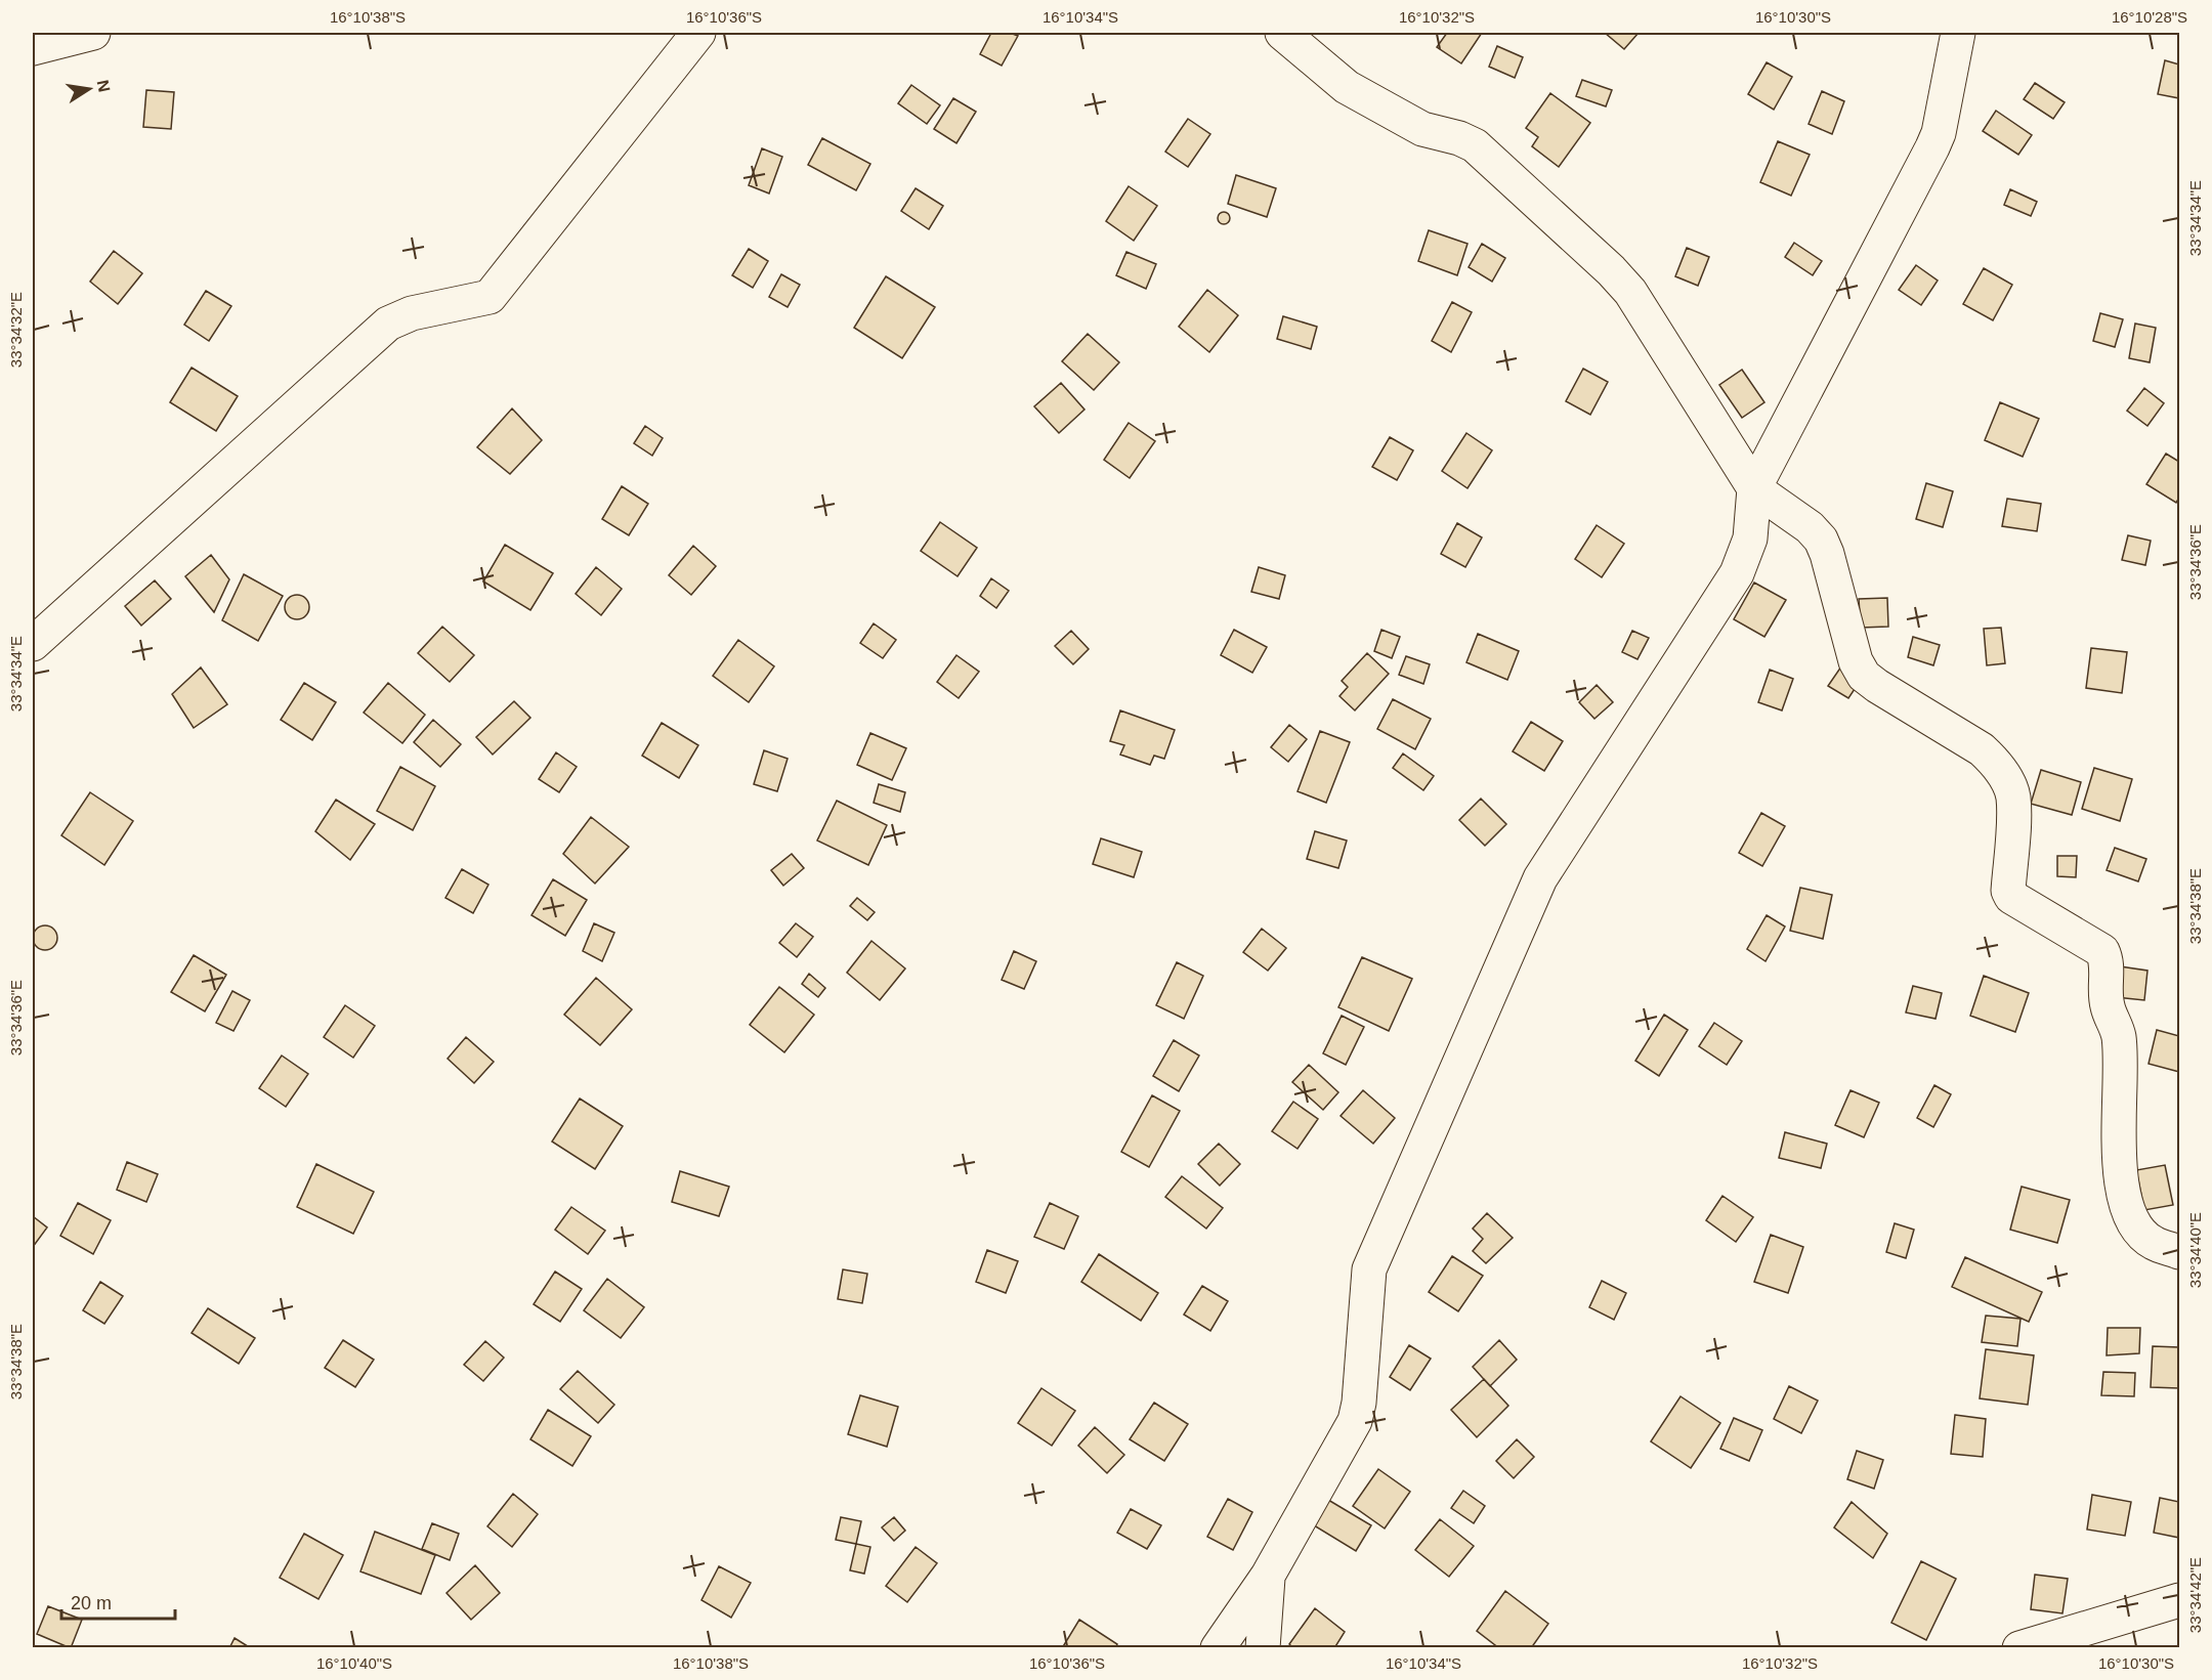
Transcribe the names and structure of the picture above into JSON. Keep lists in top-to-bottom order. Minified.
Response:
{"scale_bar":"20 m","north":"right","coordinates":["16°10'38\"S","16°10'36\"S","16°10'34\"S","16°10'32\"S","16°10'30\"S","16°10'28\"S","33°34'34\"E","33°34'32\"E","33°34'36\"E","33°34'38\"E","33°34'40\"E","33°34'42\"E","16°10'40\"S"]}
